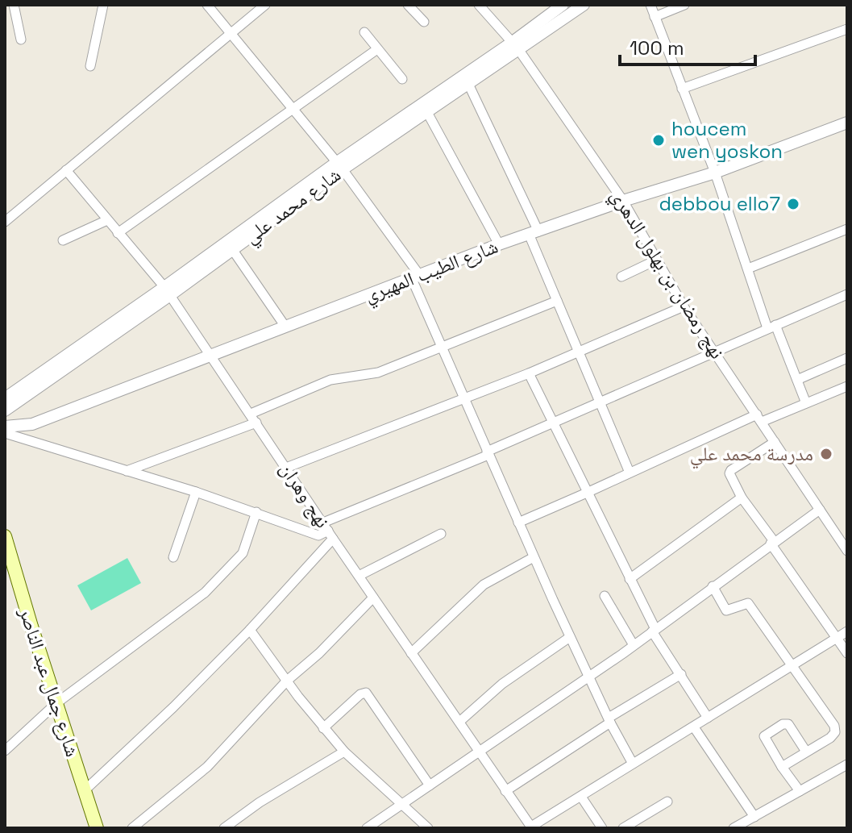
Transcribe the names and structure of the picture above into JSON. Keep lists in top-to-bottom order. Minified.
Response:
{"streets":{"main road":["شارع جمال عبد الناصر"],"street":["شارع محمد علي","شارع الطيب المهيري","نهج رمضان بن بهلول الدهري","نهج وهران"]},"crossings":[["شارع محمد علي","نهج رمضان بن بهلول الدهري"],["شارع محمد علي","نهج وهران"],["شارع الطيب المهيري","نهج رمضان بن بهلول الدهري"],["شارع الطيب المهيري","نهج وهران"]],"places":["houcem wen yoskon","debbou ello7","مدرسة محمد علي"],"scale_bar":"100 m"}
